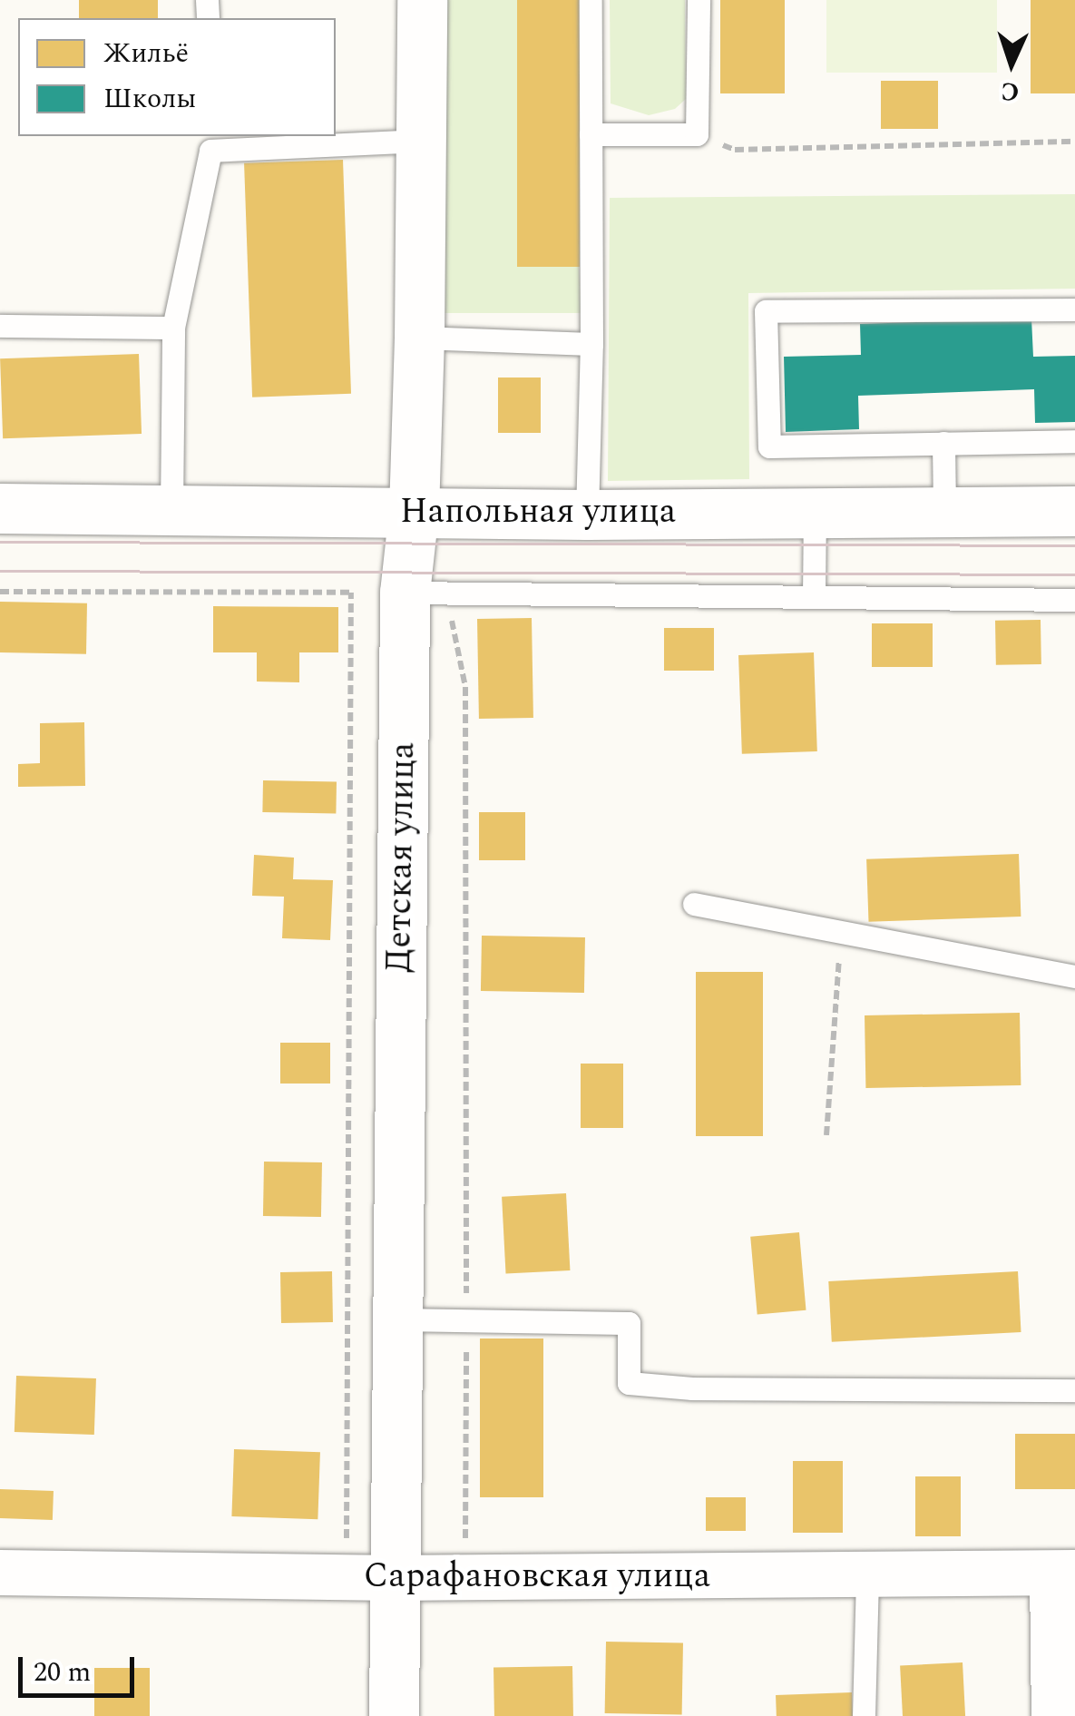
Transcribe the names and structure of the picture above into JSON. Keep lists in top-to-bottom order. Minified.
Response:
{"streets":{"street":["Напольная улица","Детская улица","Сарафановская улица"]},"crossings":[["Напольная улица","Детская улица"],["Детская улица","Сарафановская улица"]],"legend":["Жильё","Школы"],"scale_bar":"20 m","north":"bottom"}
